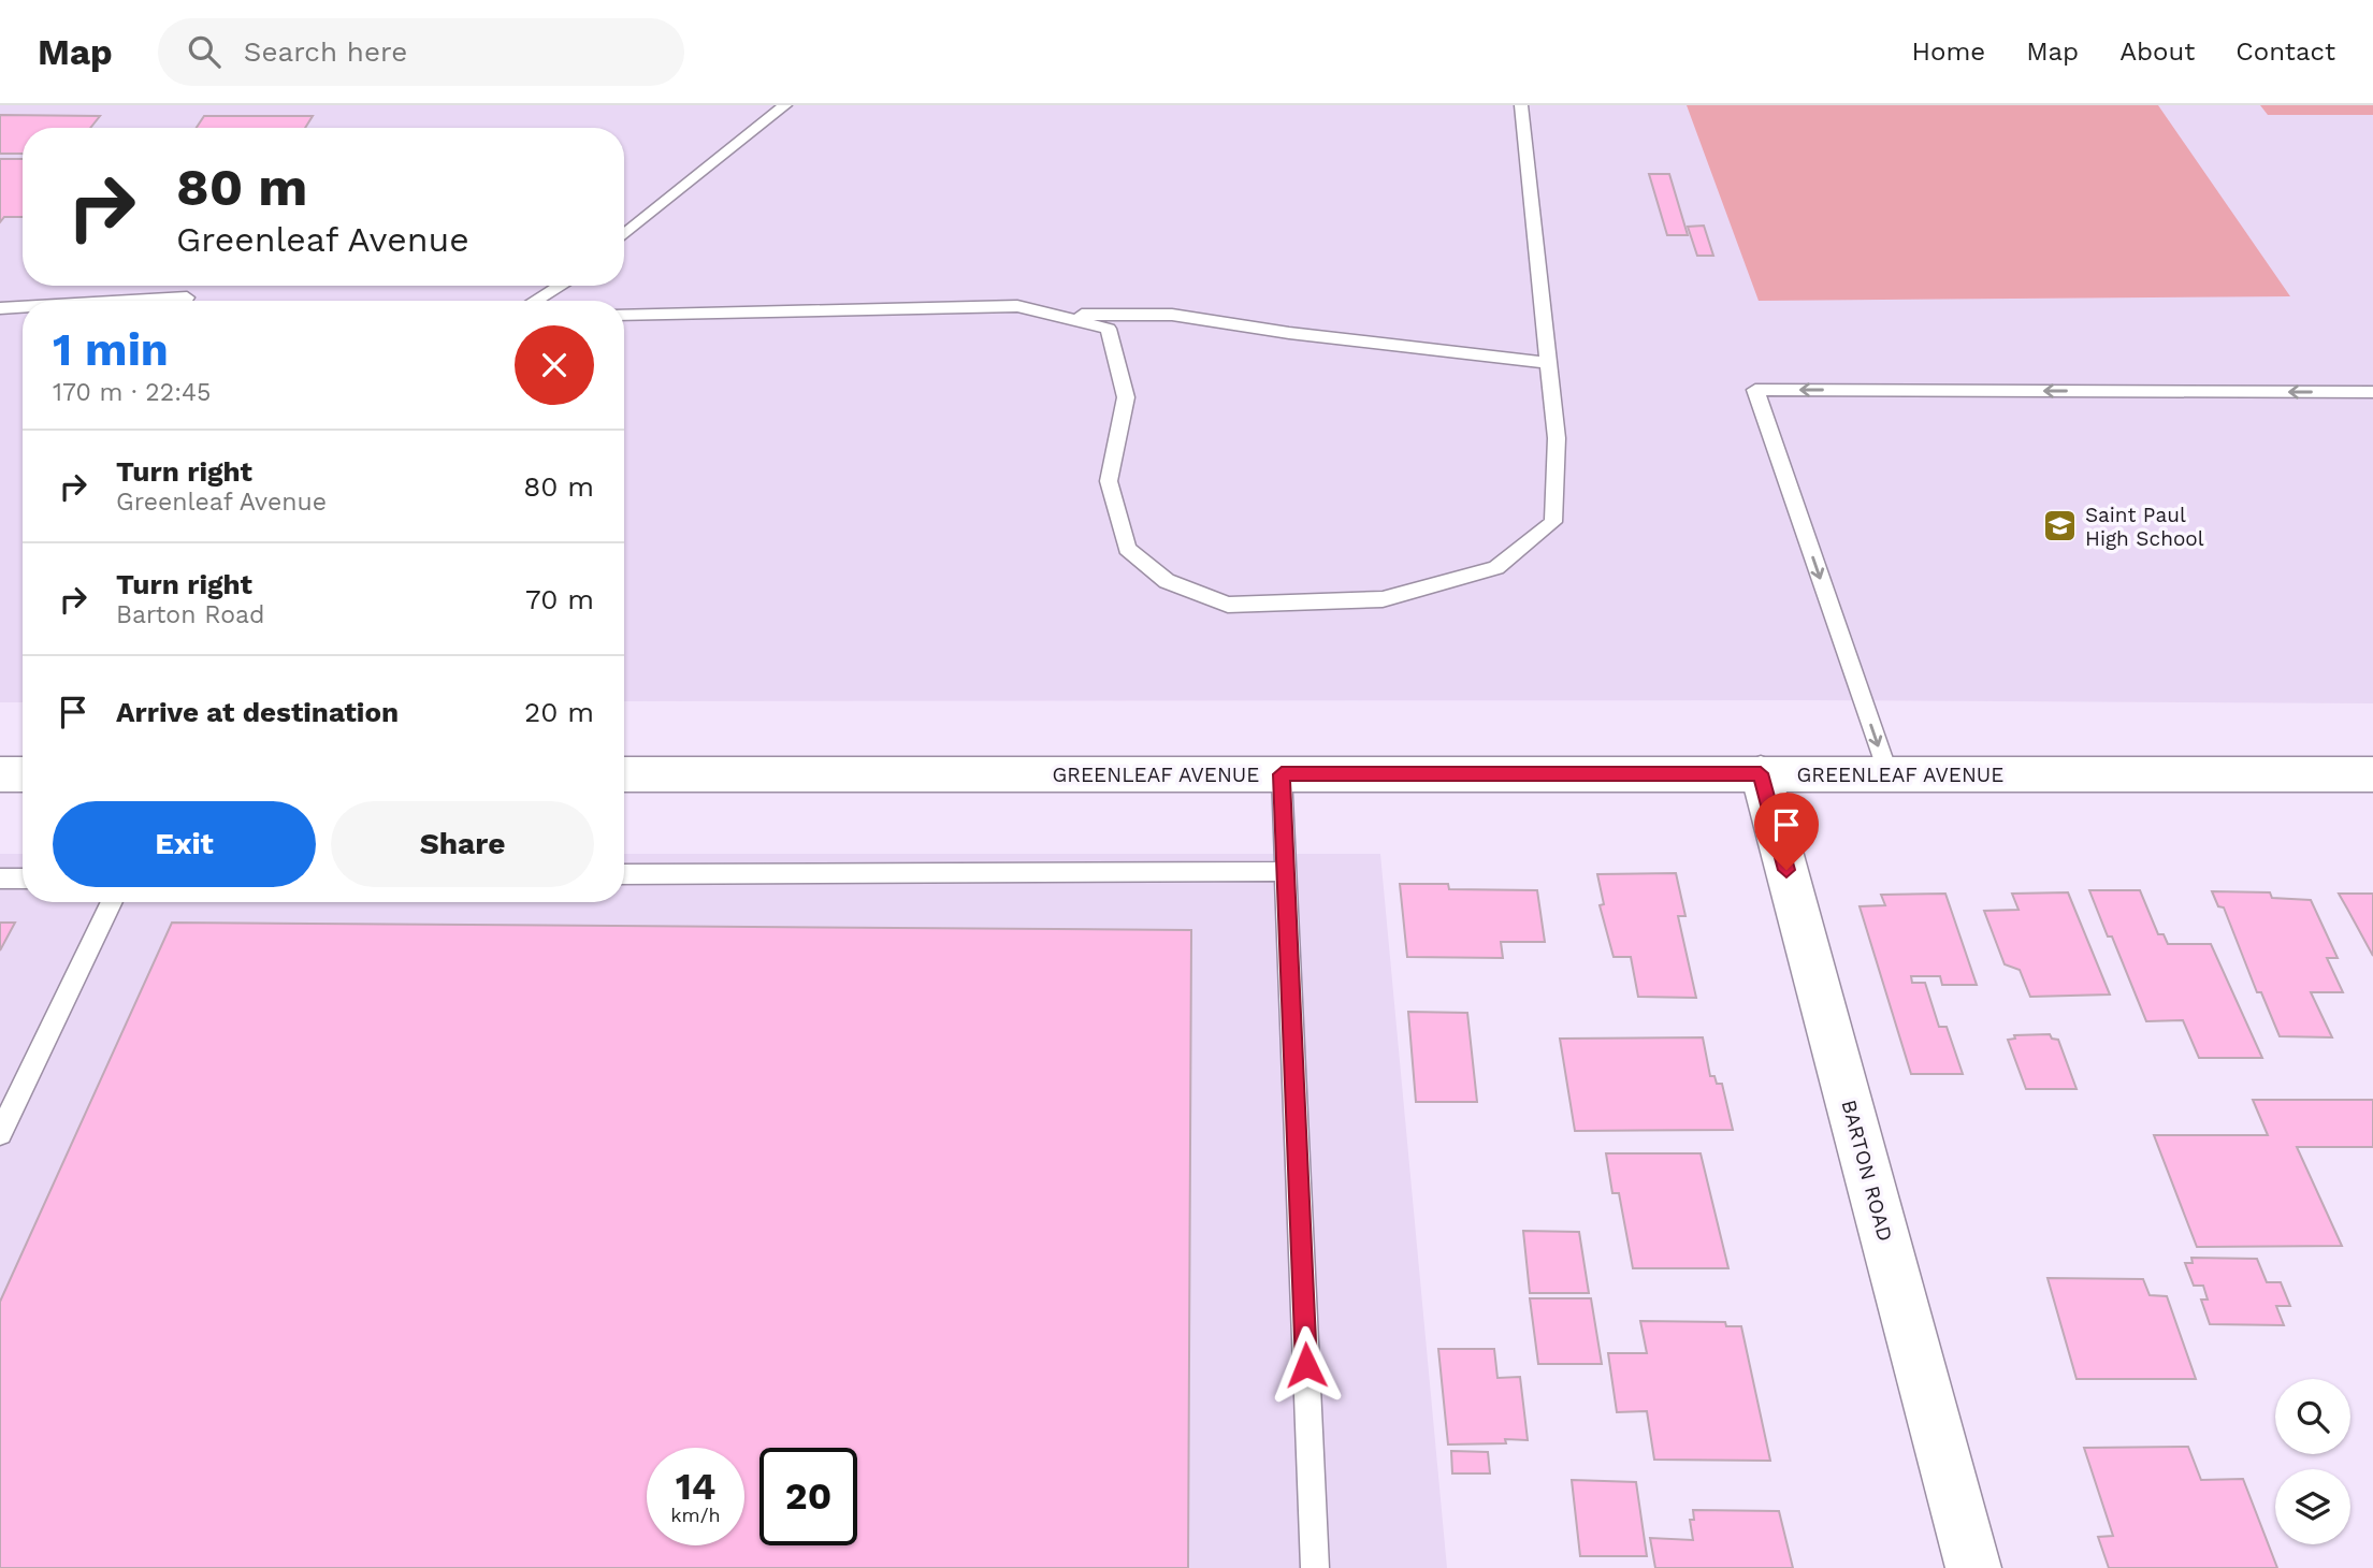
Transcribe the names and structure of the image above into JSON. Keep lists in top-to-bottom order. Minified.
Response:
{"streets":{"main road":["GREENLEAF AVENUE","BARTON ROAD"]},"crossings":[["GREENLEAF AVENUE","BARTON ROAD"]],"places":{"school or university":["Saint Paul High School"]},"page":{"header":"Map","search":"Search here","nav":["Home","Map","About","Contact"],"turn":["80 m","Greenleaf Avenue"],"heading":["1 min","170 m · 22:45"],"list":[{"name":"Turn right","note":"Greenleaf Avenue","value":"80 m"},{"name":"Turn right","note":"Barton Road","value":"70 m"},{"name":"Arrive at destination","value":"20 m"}],"buttons":["Exit","Share"],"speed":"14 km/h","limit":"20"}}
